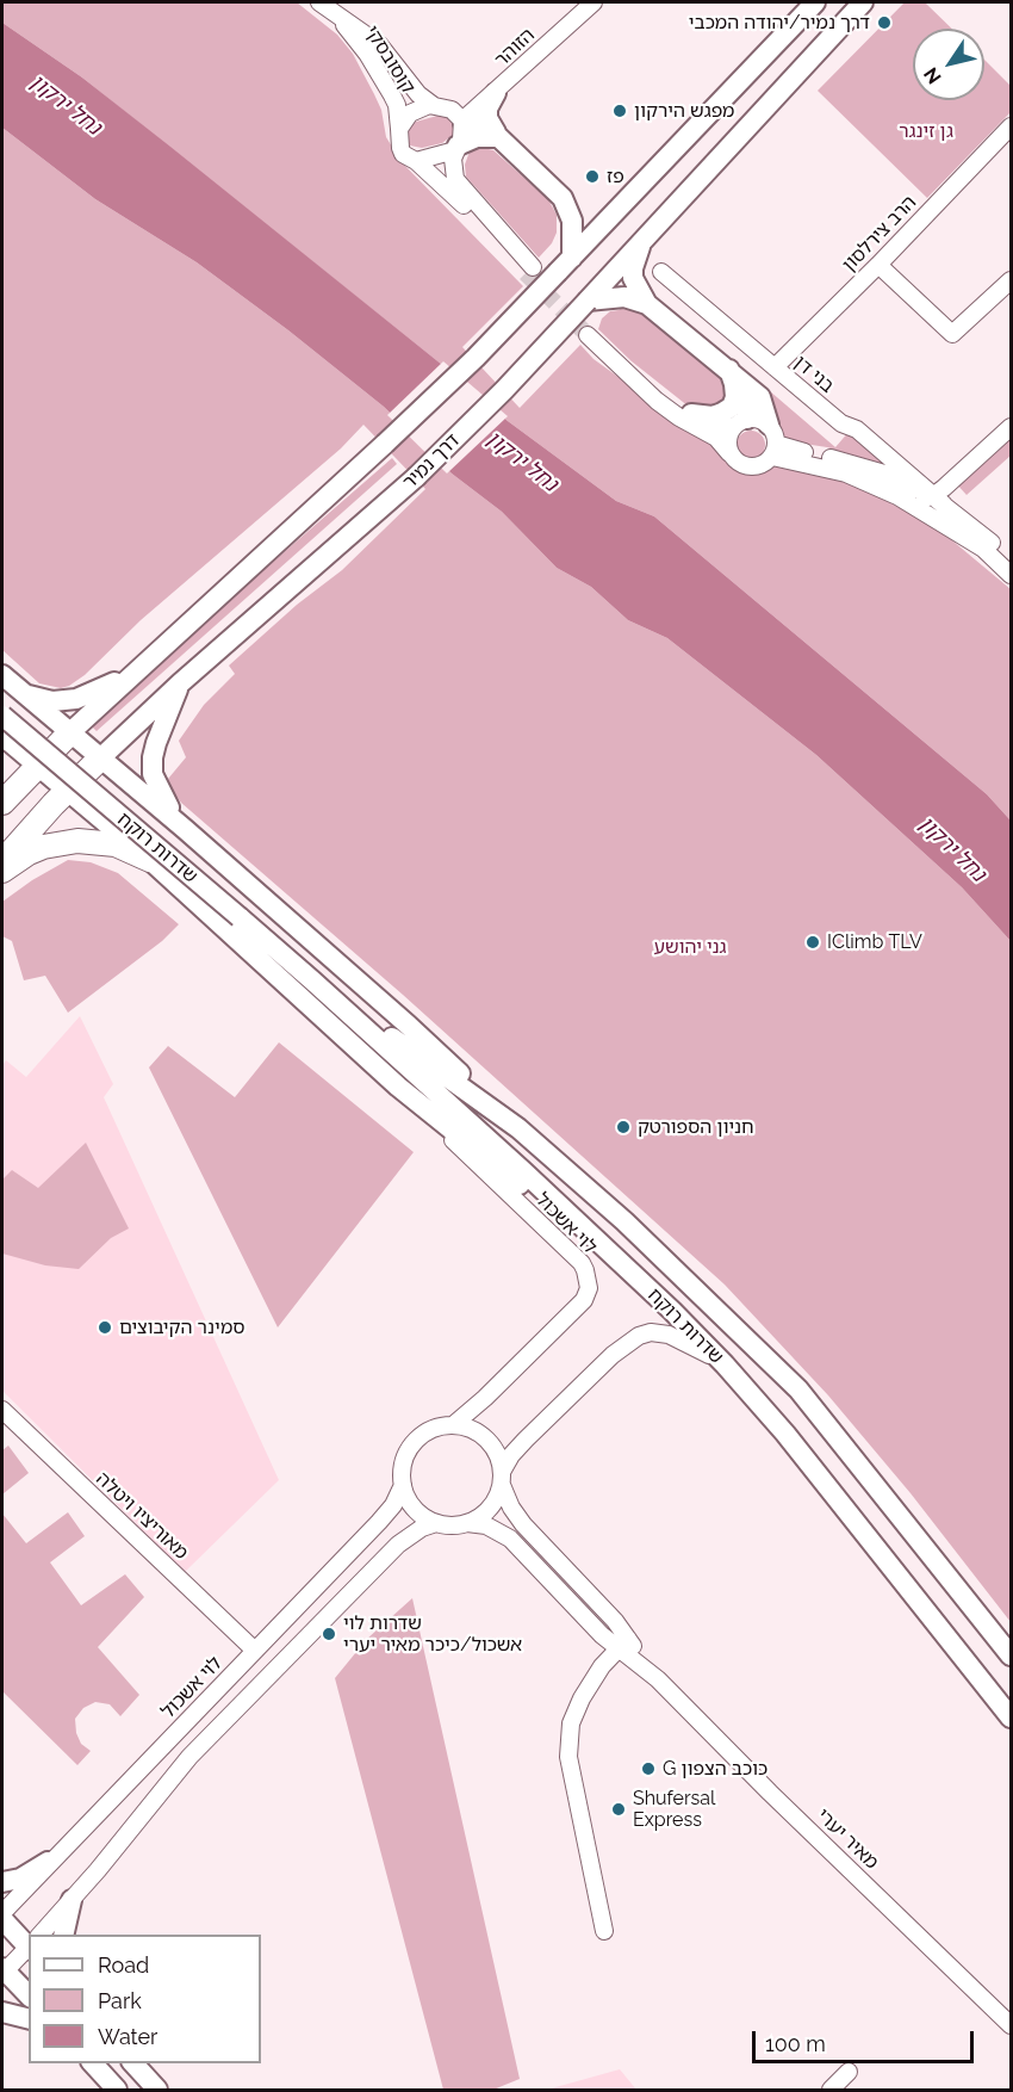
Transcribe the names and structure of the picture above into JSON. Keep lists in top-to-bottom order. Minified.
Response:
{"streets":{"highway":["דרך נמיר"],"main road":["שדרות רוקח"],"street":["הזוהר","קוסובסקי","הרב צירלסון","בני דן","לוי אשכול","מאוריציו ויטלה","מאיר יערי"]},"crossings":[["הזוהר","קוסובסקי"],["הרב צירלסון","בני דן"],["לוי אשכול","מאוריציו ויטלה"],["לוי אשכול","מאיר יערי"]],"water":["נחל ירקון"],"parks":["גן זינגר","גני יהושע"],"places":["דרך נמיר/יהודה המכבי","מפגש הירקון","פז","IClimb TLV","חניון הספורטק","סמינר הקיבוצים","שדרות לוי אשכול/כיכר מאיר יערי","G כוכב הצפון","Shufersal Express"],"legend":["Road","Park","Water"],"scale_bar":"100 m","north":"bottom left"}
